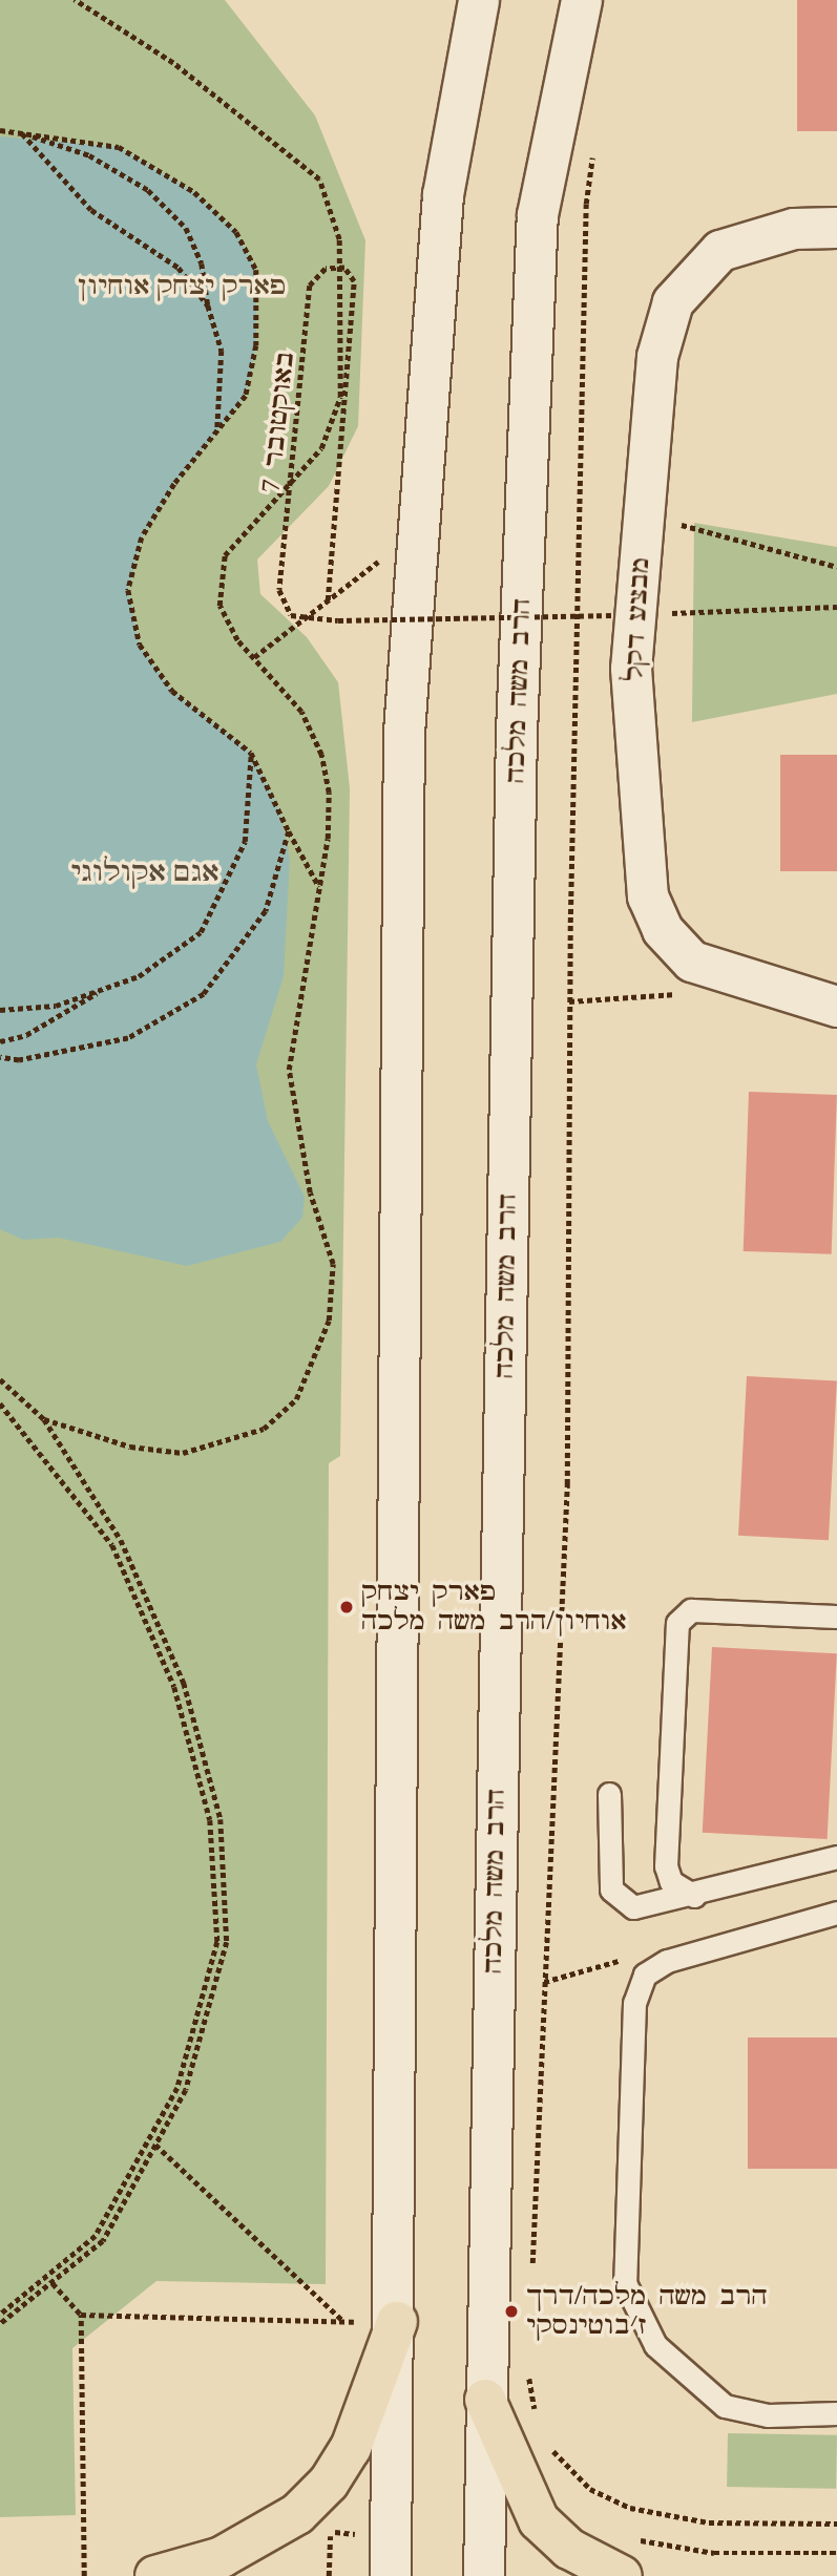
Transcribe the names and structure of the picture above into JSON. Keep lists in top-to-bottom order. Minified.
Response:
{"streets":{"street":["מבצע דקל","הרב משה מלכה"],"path":["7 באוקטובר"]},"crossings":[["7 באוקטובר","מבצע דקל"]],"water":["אגם אקולוגי"],"parks":["פארק יצחק אוחיון"],"places":["פארק יצחק אוחיון/הרב משה מלכה","הרב משה מלכה/דרך ז׳בוטינסקי"]}
